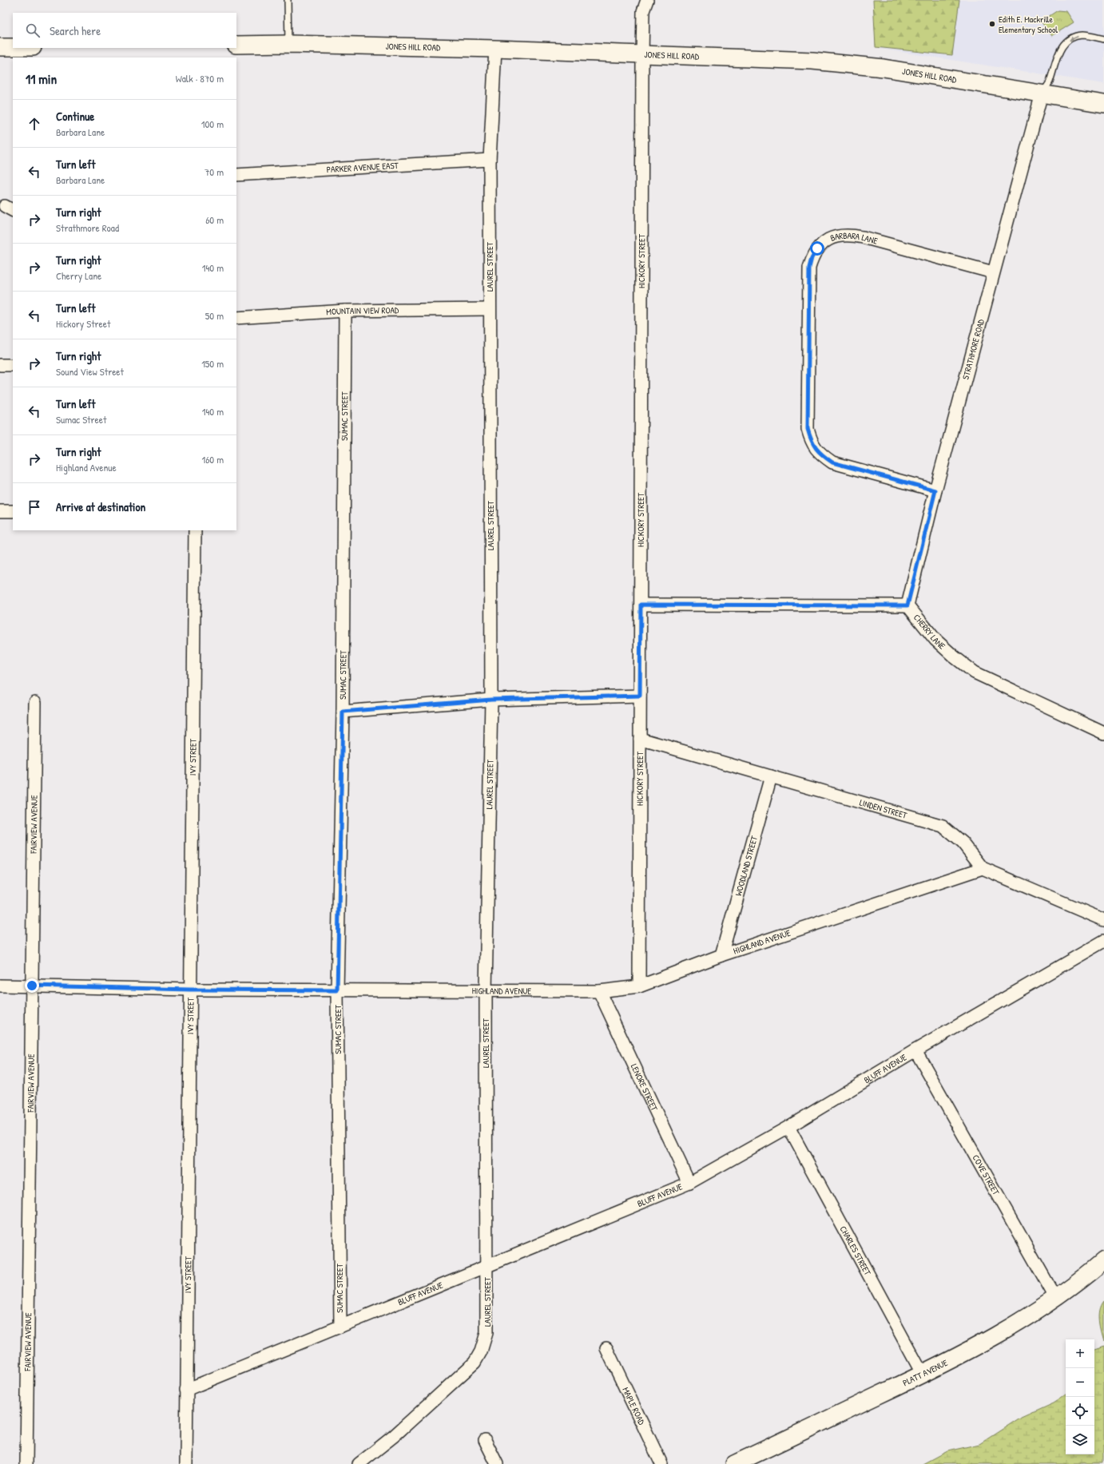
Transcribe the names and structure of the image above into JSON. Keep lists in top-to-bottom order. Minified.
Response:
{"streets":{"main road":["JONES HILL ROAD","PLATT AVENUE"],"street":["PARKER AVENUE EAST","BARBARA LANE","HICKORY STREET","LAUREL STREET","MOUNTAIN VIEW ROAD","STRATHMORE ROAD","SUMAC STREET","CHERRY LANE","IVY STREET","LINDEN STREET","FAIRVIEW AVENUE","WOODLAND STREET","HIGHLAND AVENUE","BLUFF AVENUE","LENORE STREET","COVE STREET","CHARLES STREET","MAPLE ROAD"]},"crossings":[["JONES HILL ROAD","HICKORY STREET"],["JONES HILL ROAD","LAUREL STREET"],["JONES HILL ROAD","STRATHMORE ROAD"],["PARKER AVENUE EAST","LAUREL STREET"],["BARBARA LANE","STRATHMORE ROAD"],["HICKORY STREET","CHERRY LANE"],["HICKORY STREET","LINDEN STREET"],["HICKORY STREET","HIGHLAND AVENUE"],["LAUREL STREET","MOUNTAIN VIEW ROAD"],["LAUREL STREET","HIGHLAND AVENUE"],["LAUREL STREET","BLUFF AVENUE"],["MOUNTAIN VIEW ROAD","SUMAC STREET"],["STRATHMORE ROAD","CHERRY LANE"],["SUMAC STREET","HIGHLAND AVENUE"],["SUMAC STREET","BLUFF AVENUE"],["IVY STREET","HIGHLAND AVENUE"],["IVY STREET","BLUFF AVENUE"],["LINDEN STREET","WOODLAND STREET"],["LINDEN STREET","HIGHLAND AVENUE"],["FAIRVIEW AVENUE","HIGHLAND AVENUE"],["WOODLAND STREET","HIGHLAND AVENUE"],["HIGHLAND AVENUE","LENORE STREET"],["BLUFF AVENUE","LENORE STREET"],["BLUFF AVENUE","COVE STREET"],["BLUFF AVENUE","CHARLES STREET"],["COVE STREET","PLATT AVENUE"],["CHARLES STREET","PLATT AVENUE"]],"places":["Edith E. Mackrille Elementary School"],"page":{"search":"Search here","heading":["11 min","Walk · 870 m"],"list":[["Continue","Barbara Lane","100 m"],["Turn left","Barbara Lane","70 m"],["Turn right","Strathmore Road","60 m"],["Turn right","Cherry Lane","140 m"],["Turn left","Hickory Street","50 m"],["Turn right","Sound View Street","150 m"],["Turn left","Sumac Street","140 m"],["Turn right","Highland Avenue","160 m"],"Arrive at destination"],"map_buttons":["+","−"]}}
